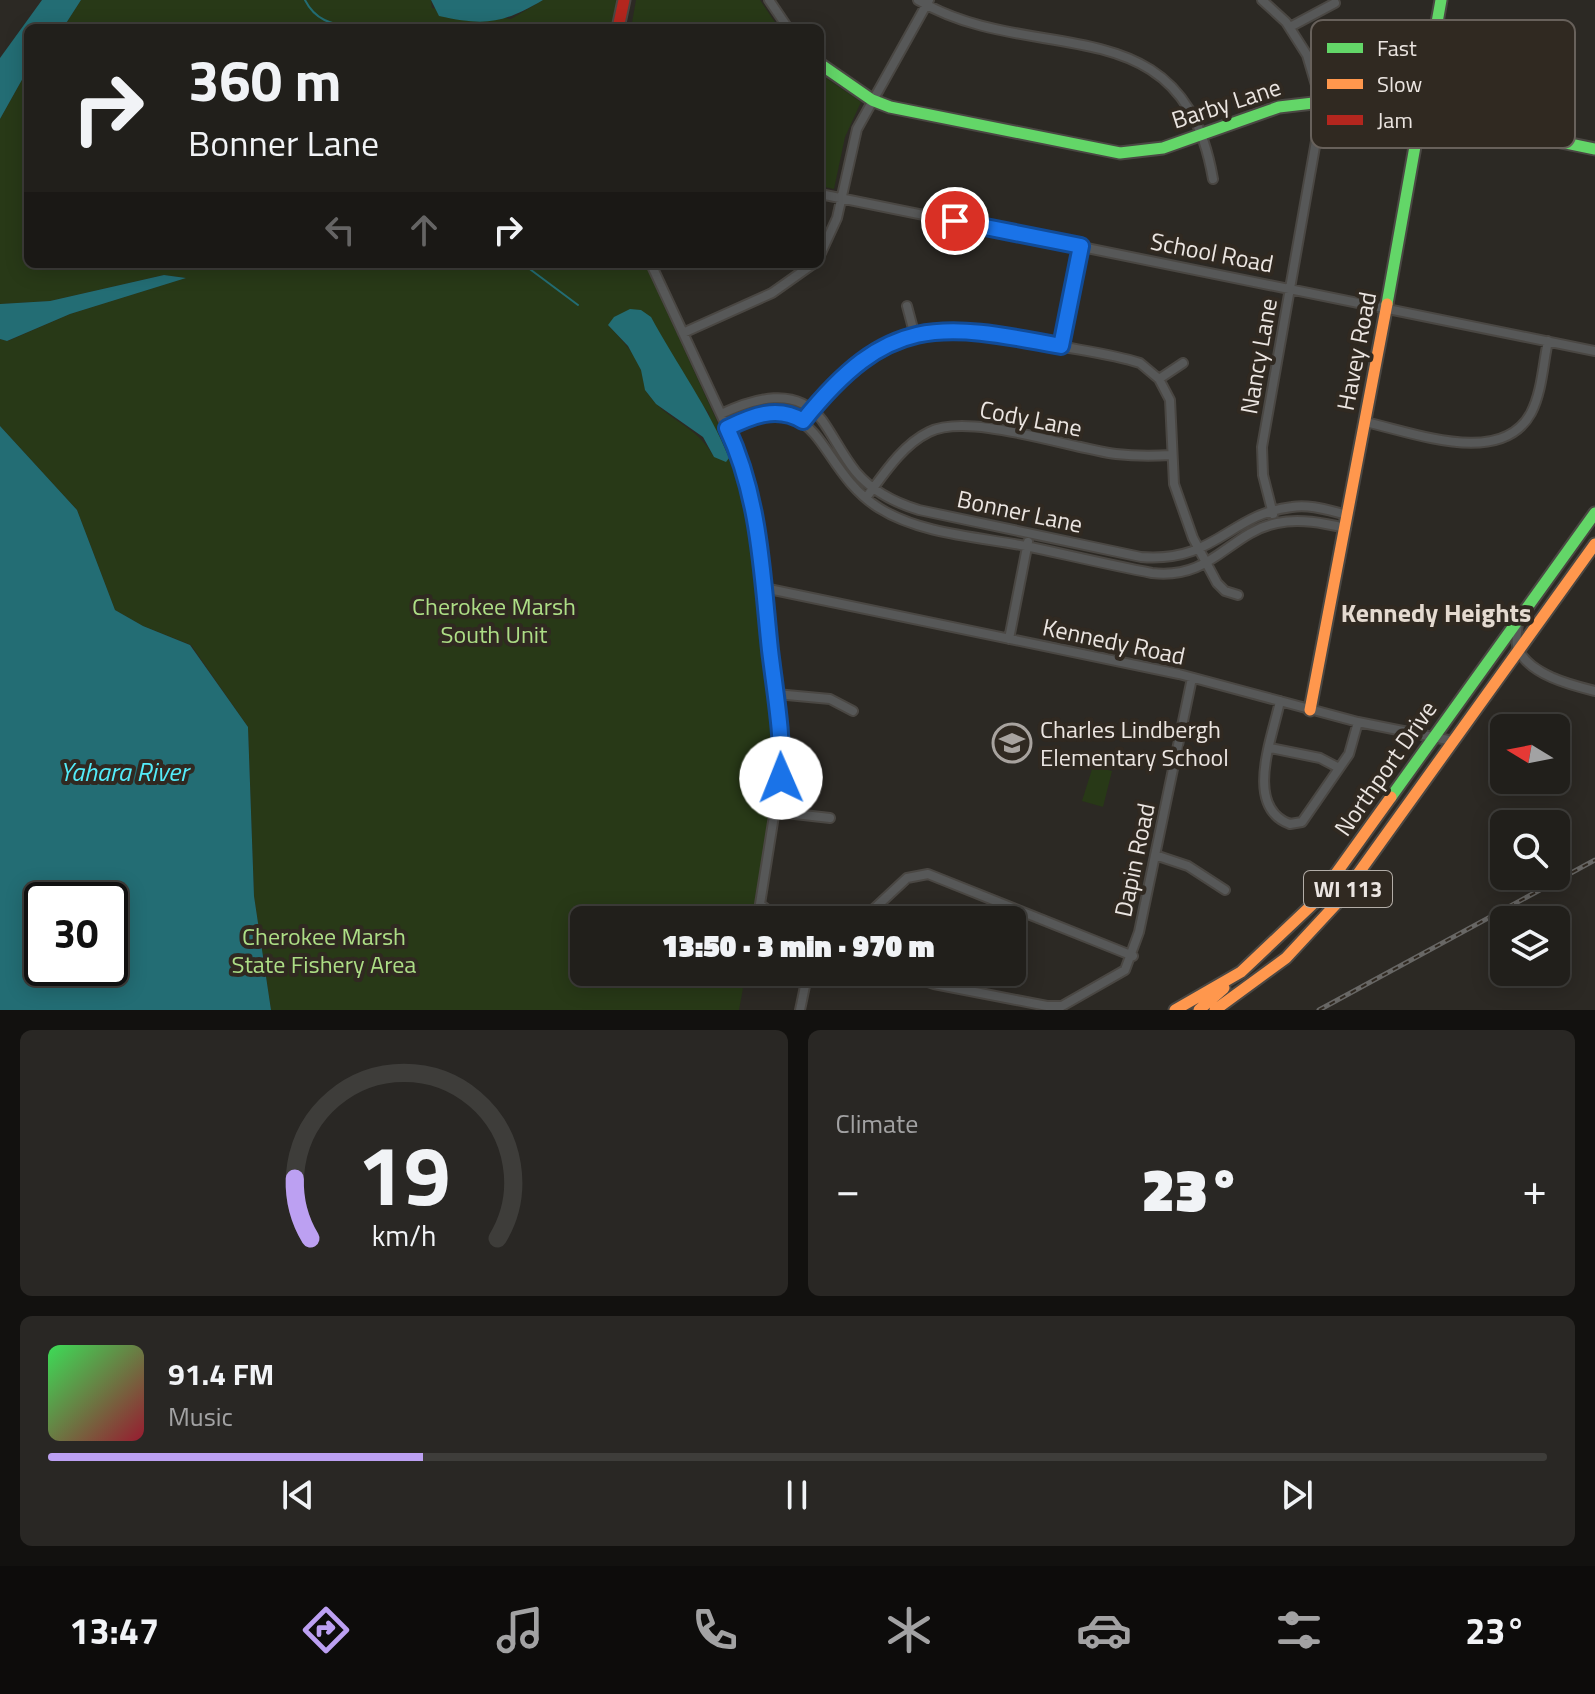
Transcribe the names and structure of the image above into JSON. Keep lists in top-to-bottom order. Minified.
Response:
{"streets":{"street":["Barby Lane","School Road","Havey Road","Nancy Lane","Cody Lane","Bonner Lane","Kennedy Road","Northport Drive","Dapin Road","WI 113"]},"crossings":[["School Road","Havey Road"],["School Road","Nancy Lane"],["Havey Road","Bonner Lane"],["Havey Road","Kennedy Road"],["Nancy Lane","Bonner Lane"],["Cody Lane","Bonner Lane"],["Kennedy Road","Northport Drive"],["Kennedy Road","Dapin Road"]],"districts":["Kennedy Heights"],"water":["Yahara River"],"parks":["Cherokee Marsh South Unit","Cherokee Marsh State Fishery Area"],"places":{"school or university":["Charles Lindbergh Elementary School"]},"legend":["Fast","Slow","Jam"],"north":"left","page":{"turn":["360 m","Bonner Lane"],"limit":"30","trip":"13:50 · 3 min · 970 m","tile":"Climate","heat":["−","23°","+"],"song":["91.4 FM","Music"],"tabs":["13:47","23°"],"gauge":["19","km/h"]}}
